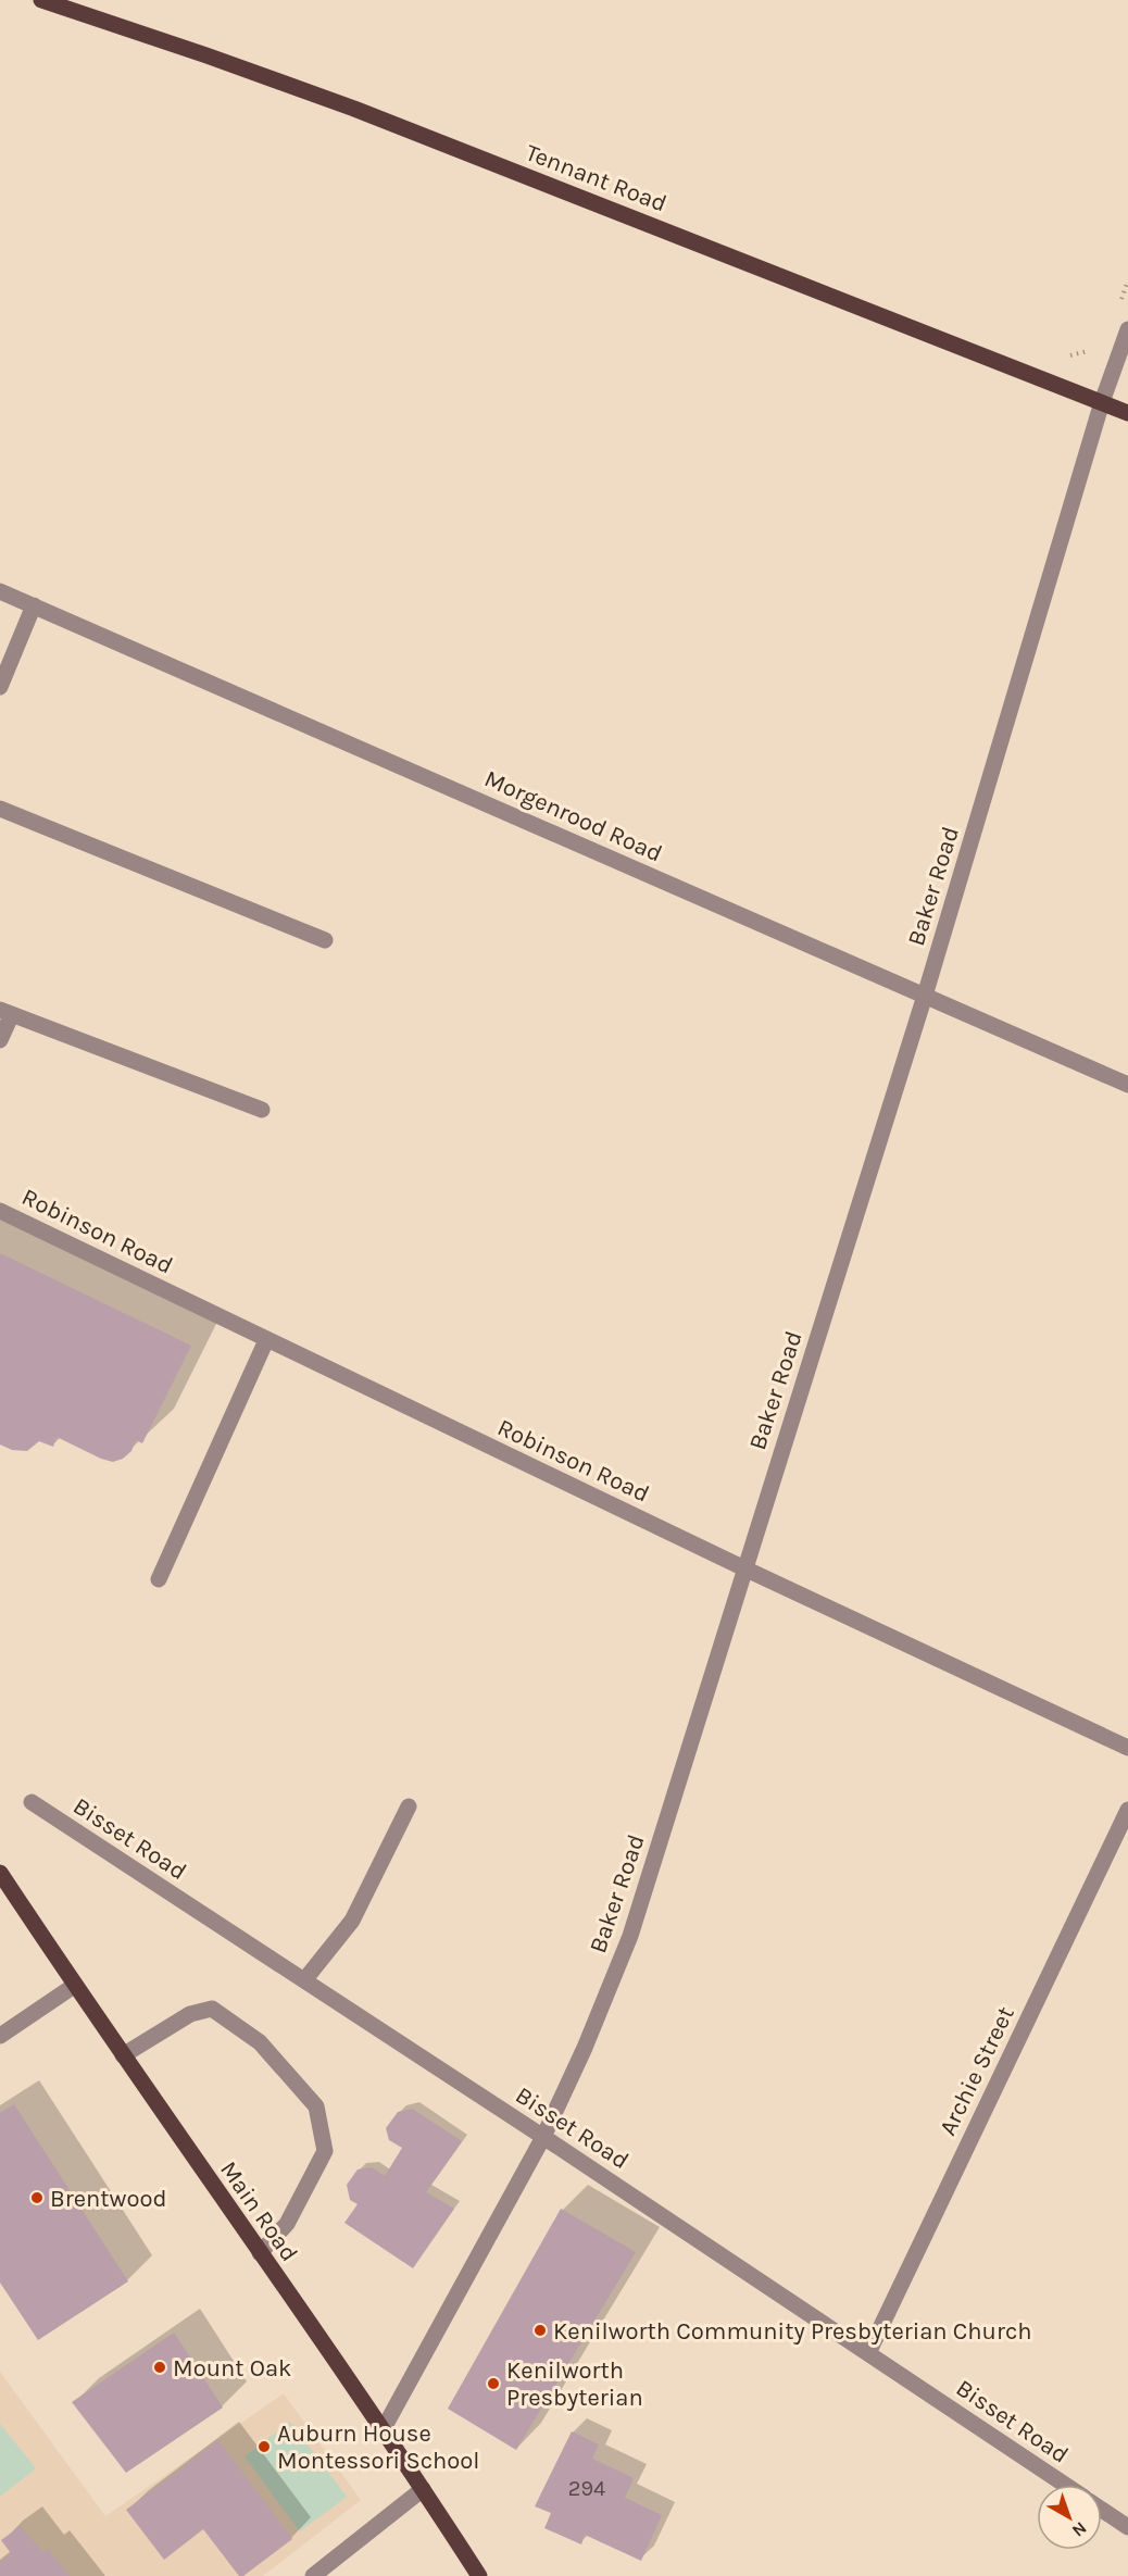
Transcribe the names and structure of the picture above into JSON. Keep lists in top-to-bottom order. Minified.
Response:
{"streets":{"main road":["Tennant Road","Main Road"],"street":["Morgenrood Road","Baker Road","Robinson Road","Bisset Road","Archie Street"]},"crossings":[["Tennant Road","Baker Road"],["Morgenrood Road","Baker Road"],["Baker Road","Robinson Road"],["Baker Road","Bisset Road"],["Baker Road","Main Road"],["Bisset Road","Archie Street"]],"places":["Brentwood","Kenilworth Community Presbyterian Church","Mount Oak","Kenilworth Presbyterian","Auburn House Montessori School"],"house_numbers":["294"],"north":"bottom right"}
